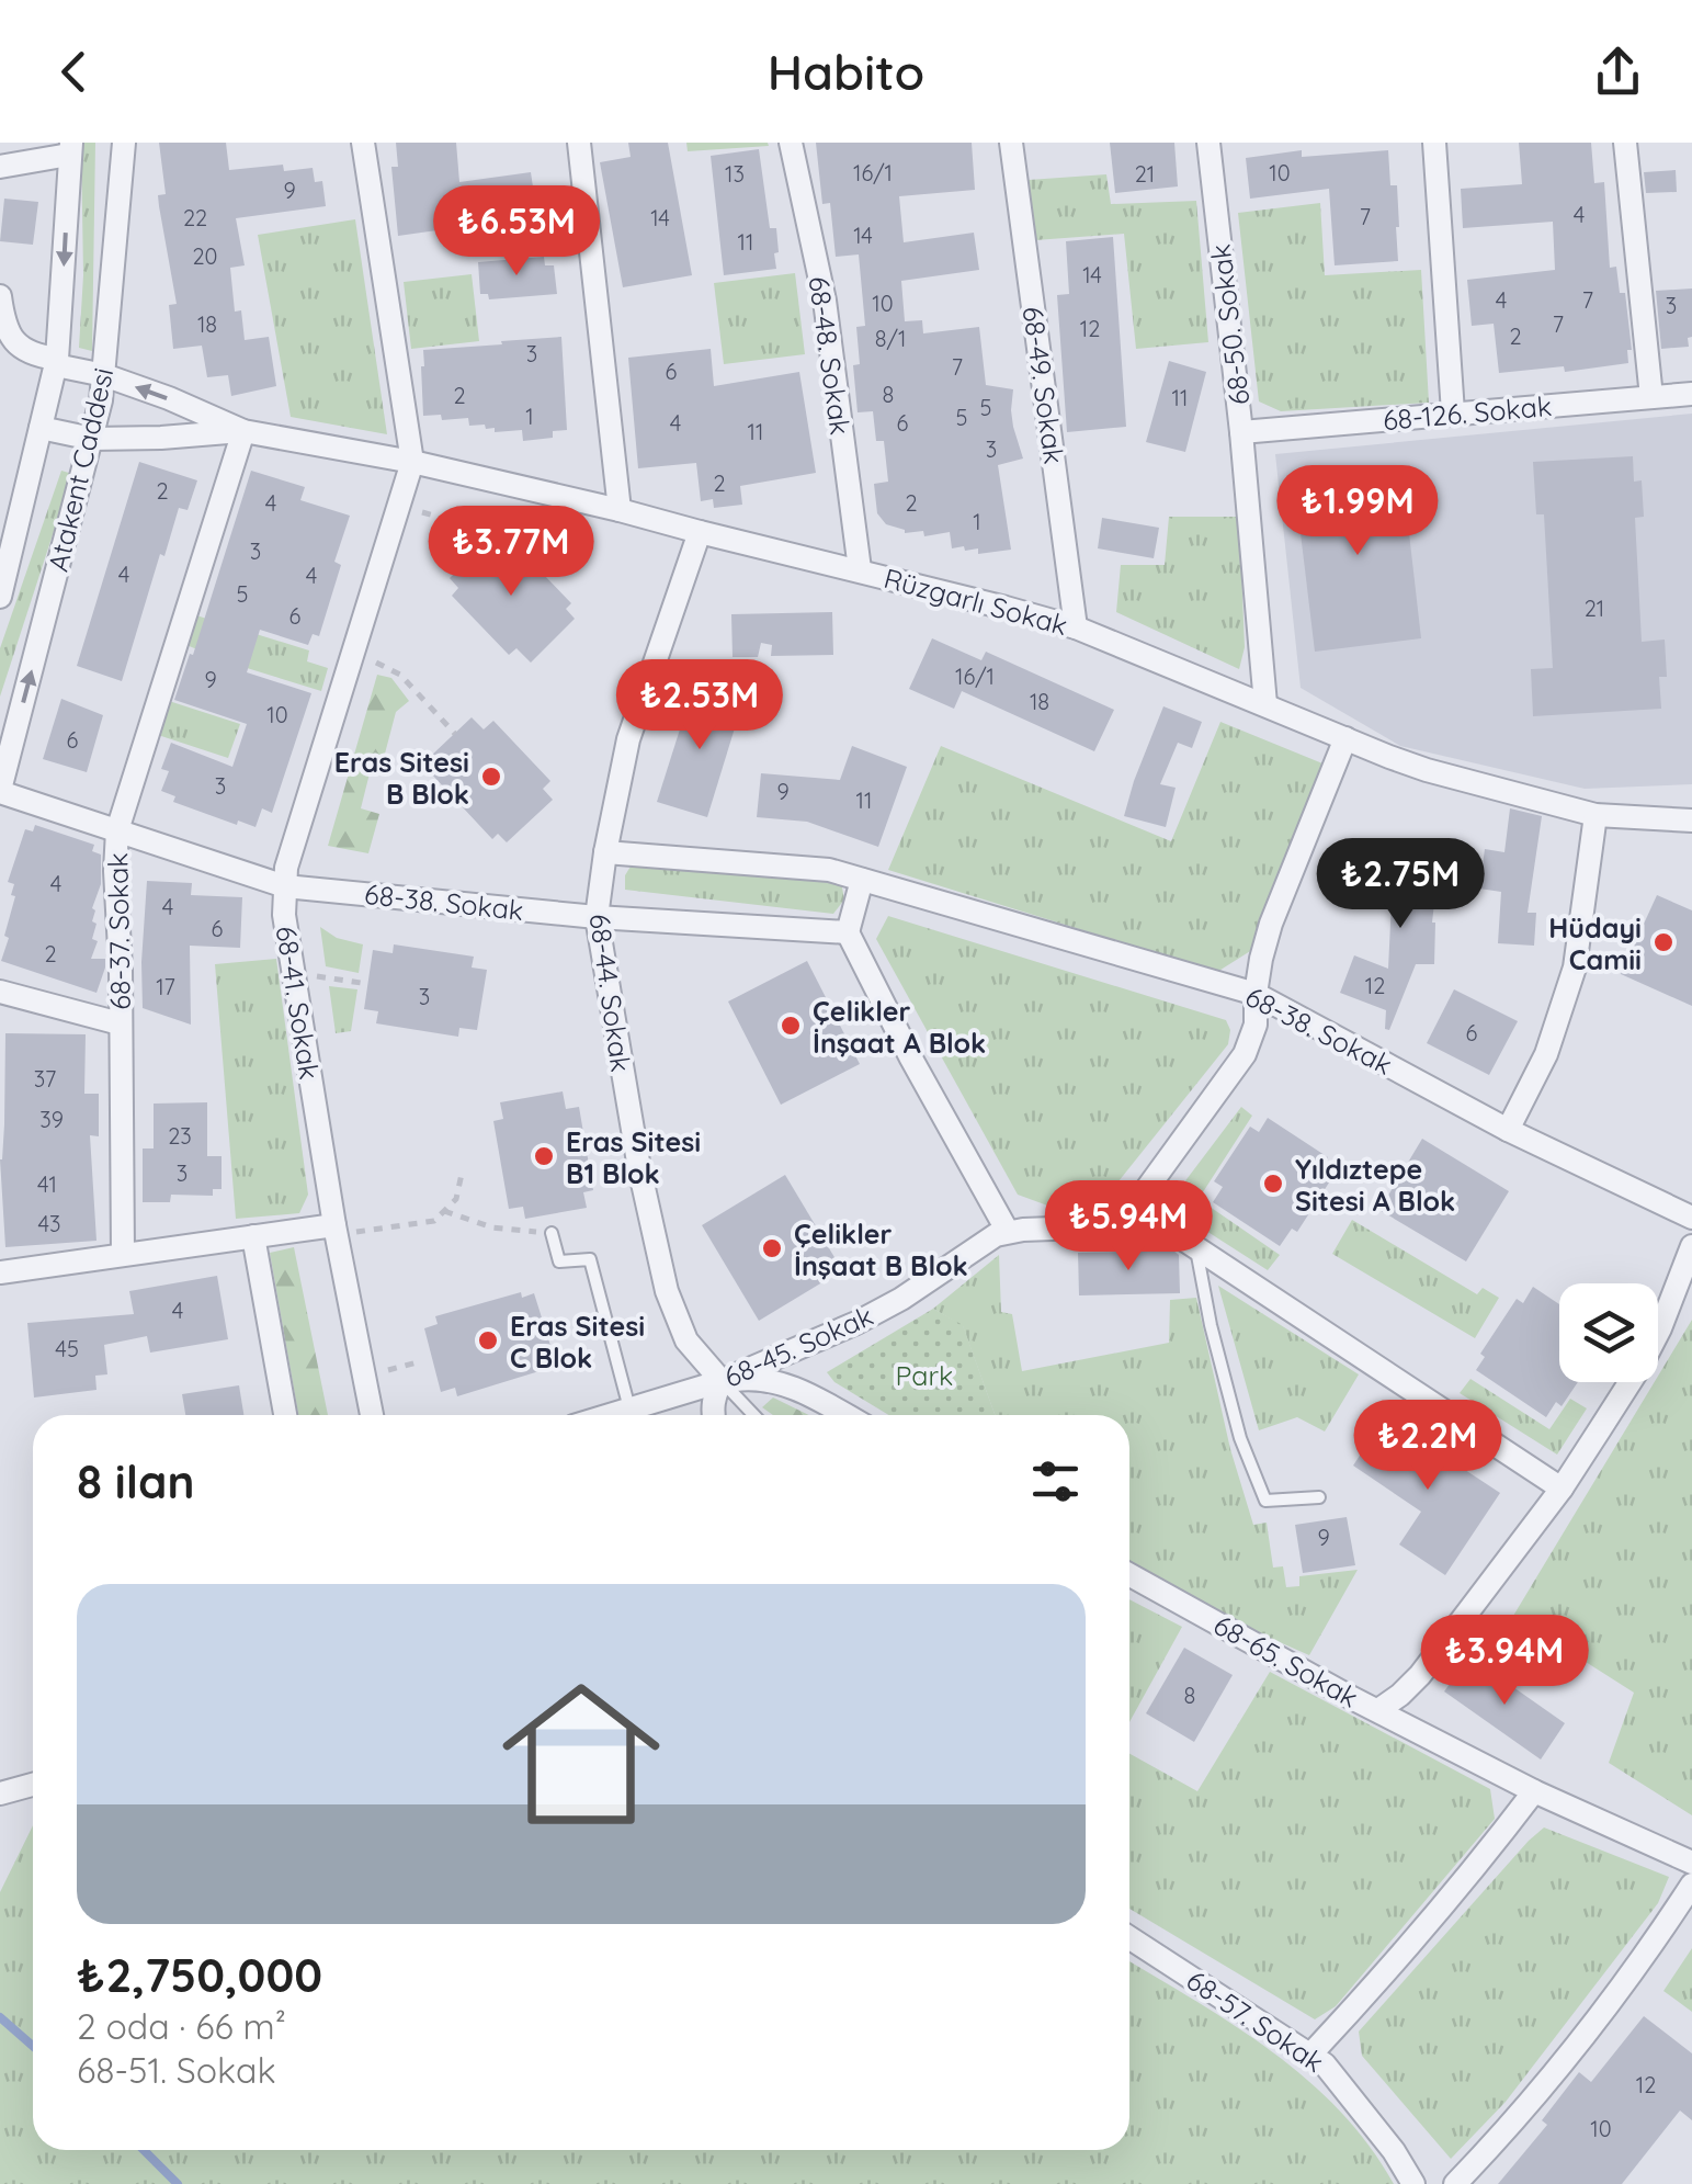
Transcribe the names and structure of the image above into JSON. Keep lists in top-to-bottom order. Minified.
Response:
{"streets":{"street":["68-50. Sokak","68-48. Sokak","68-49. Sokak","68-126. Sokak","Atakent Caddesi","Rüzgarlı Sokak","68-38. Sokak","68-37. Sokak","68-44. Sokak","68-41. Sokak","68-45. Sokak","68-65. Sokak","68-57. Sokak"]},"crossings":[["68-50. Sokak","68-126. Sokak"],["68-50. Sokak","Rüzgarlı Sokak"],["68-48. Sokak","Rüzgarlı Sokak"],["68-49. Sokak","Rüzgarlı Sokak"],["Atakent Caddesi","Rüzgarlı Sokak"],["Atakent Caddesi","68-38. Sokak"],["Rüzgarlı Sokak","68-37. Sokak"],["Rüzgarlı Sokak","68-44. Sokak"],["Rüzgarlı Sokak","68-41. Sokak"],["68-38. Sokak","68-37. Sokak"],["68-38. Sokak","68-44. Sokak"],["68-38. Sokak","68-41. Sokak"],["68-44. Sokak","68-45. Sokak"]],"parks":["Park"],"places":["Eras Sitesi B Blok","Hüdayi Camii","Çelikler İnşaat A Blok","Eras Sitesi B1 Blok","Yıldıztepe Sitesi A Blok","Çelikler İnşaat B Blok","Eras Sitesi C Blok"],"house_numbers":["16/1","10","13","21","9","4","7","22","14","14","11","20","14","4","7","10","3","18","7","12","2","8/1","3","7","6","8","2","11","5","1","5","4","6","11","3","2","2","4","2","1","3","4","4","5","21","6","16/1","9","18","10","6","3","9","11","4","4","6","2","12","17","3","6","37","39","23","3","41","43","4","45","9","8","12","10"],"page":{"header":"Habito","price":["₺6.53M","₺1.99M","₺3.77M","₺2.53M","₺2.75M","₺5.94M","₺2.2M","₺3.94M"],"heading":"8 ilan","list":[{"name":"₺2,750,000","note":"2 oda · 66 m² · 68-51. Sokak"}]}}
